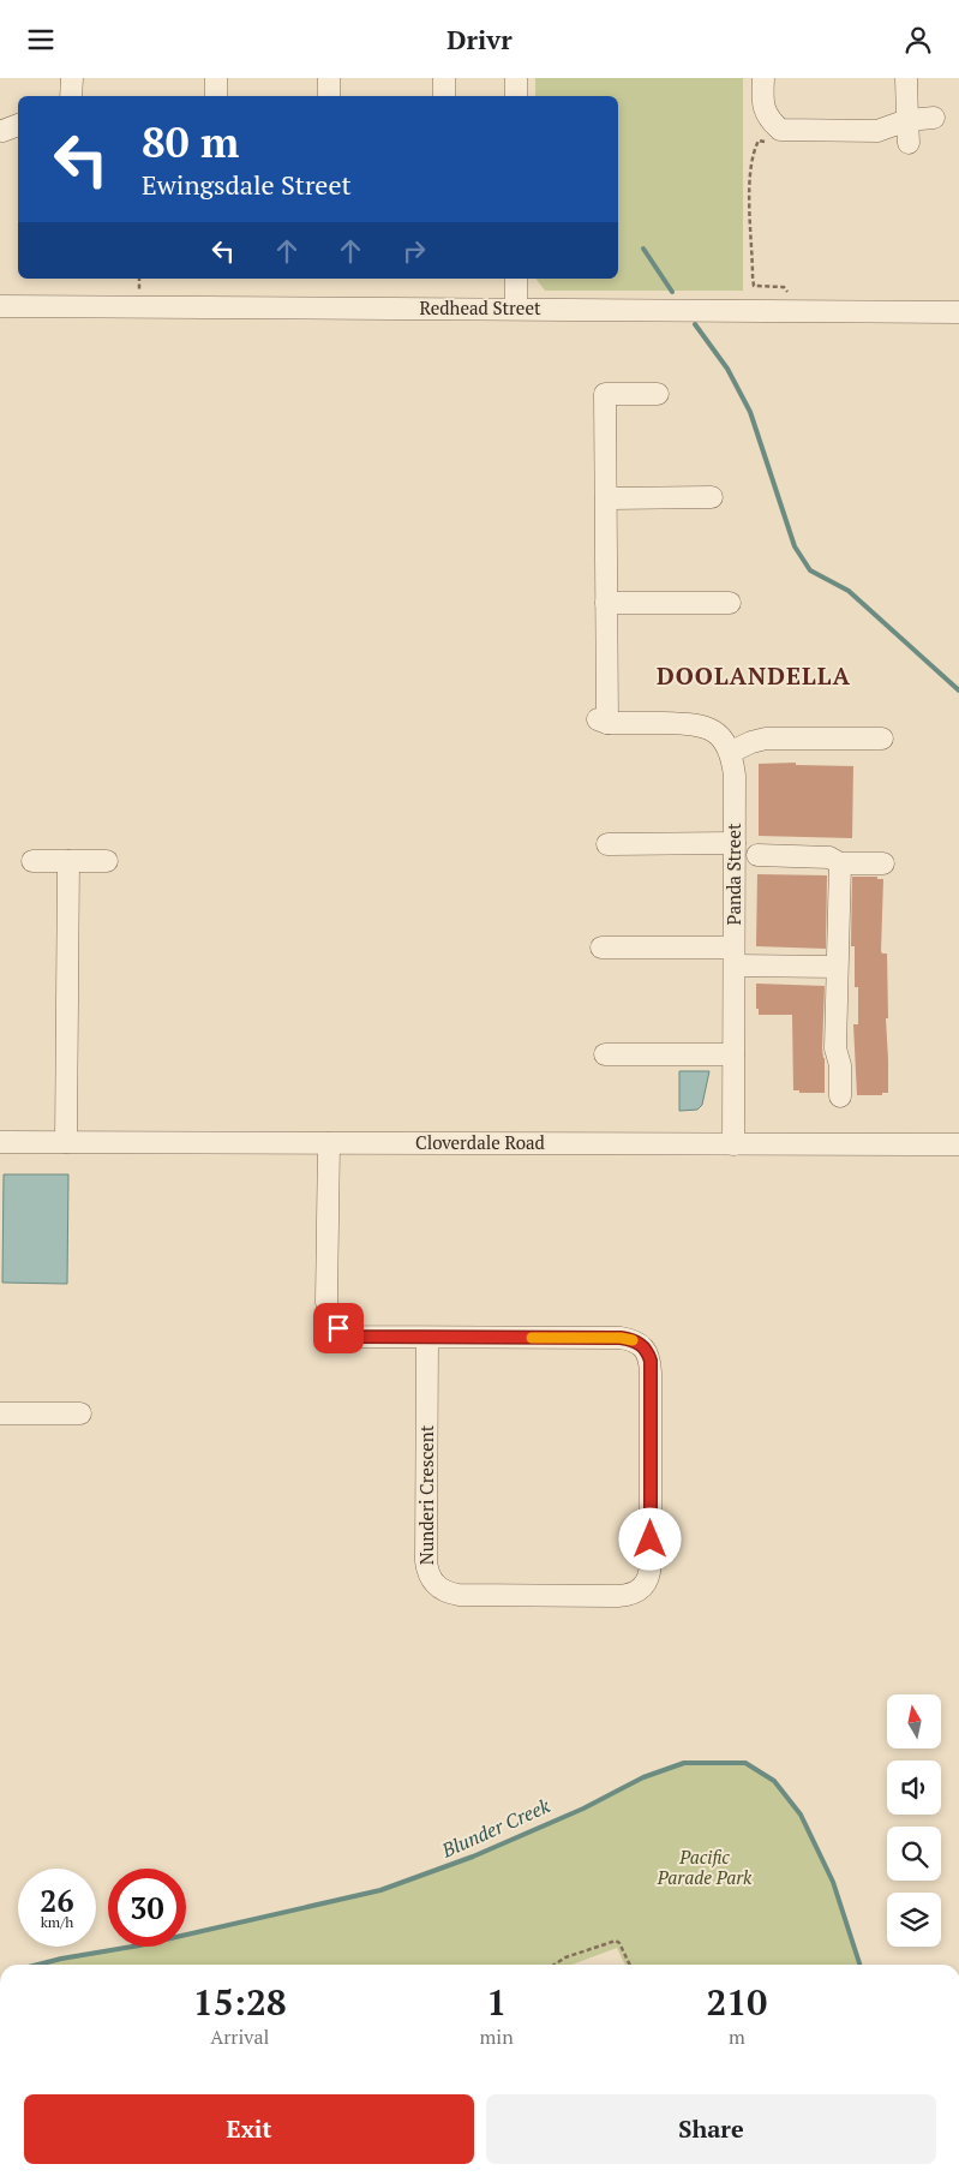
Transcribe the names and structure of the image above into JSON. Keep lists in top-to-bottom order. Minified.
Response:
{"streets":{"street":["Redhead Street","Panda Street","Cloverdale Road","Nunderi Crescent"]},"crossings":[["Panda Street","Cloverdale Road"]],"districts":["DOOLANDELLA"],"water":["Blunder Creek"],"parks":["Pacific Parade Park"],"north":"top","page":{"header":"Drivr","turn":["80 m","Ewingsdale Street"],"speed":"26 km/h","limit":"30","eta":["15:28","Arrival","1","min","210","m"],"buttons":["Exit","Share"]}}
